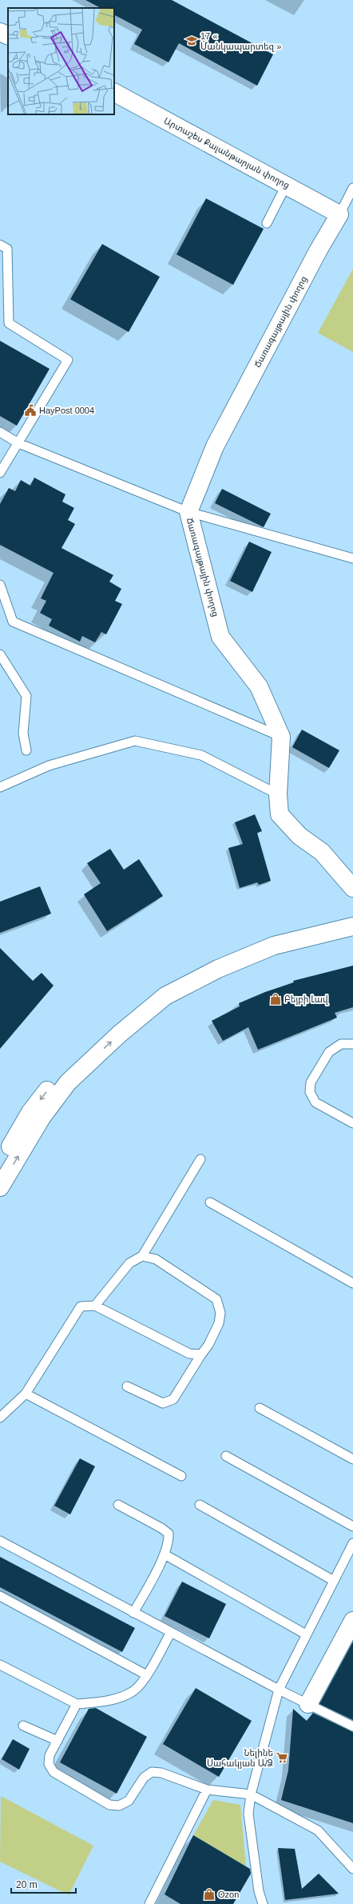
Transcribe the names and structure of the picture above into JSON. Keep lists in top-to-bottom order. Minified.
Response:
{"streets":{"street":["Արտաշես Քալանթարյան փողոց","Ճառագայթային փողոց"]},"crossings":[["Արտաշես Քալանթարյան փողոց","Ճառագայթային փողոց"]],"places":{"school or university":["17 « Մանկապարտեզ »"],"public building":["HayPost 0004"],"shop":["Բեյբի Լավ","Ozon"],"supermarket":["Նելինե Սահակյան Ա/Ձ"]},"scale_bar":"20 m"}
